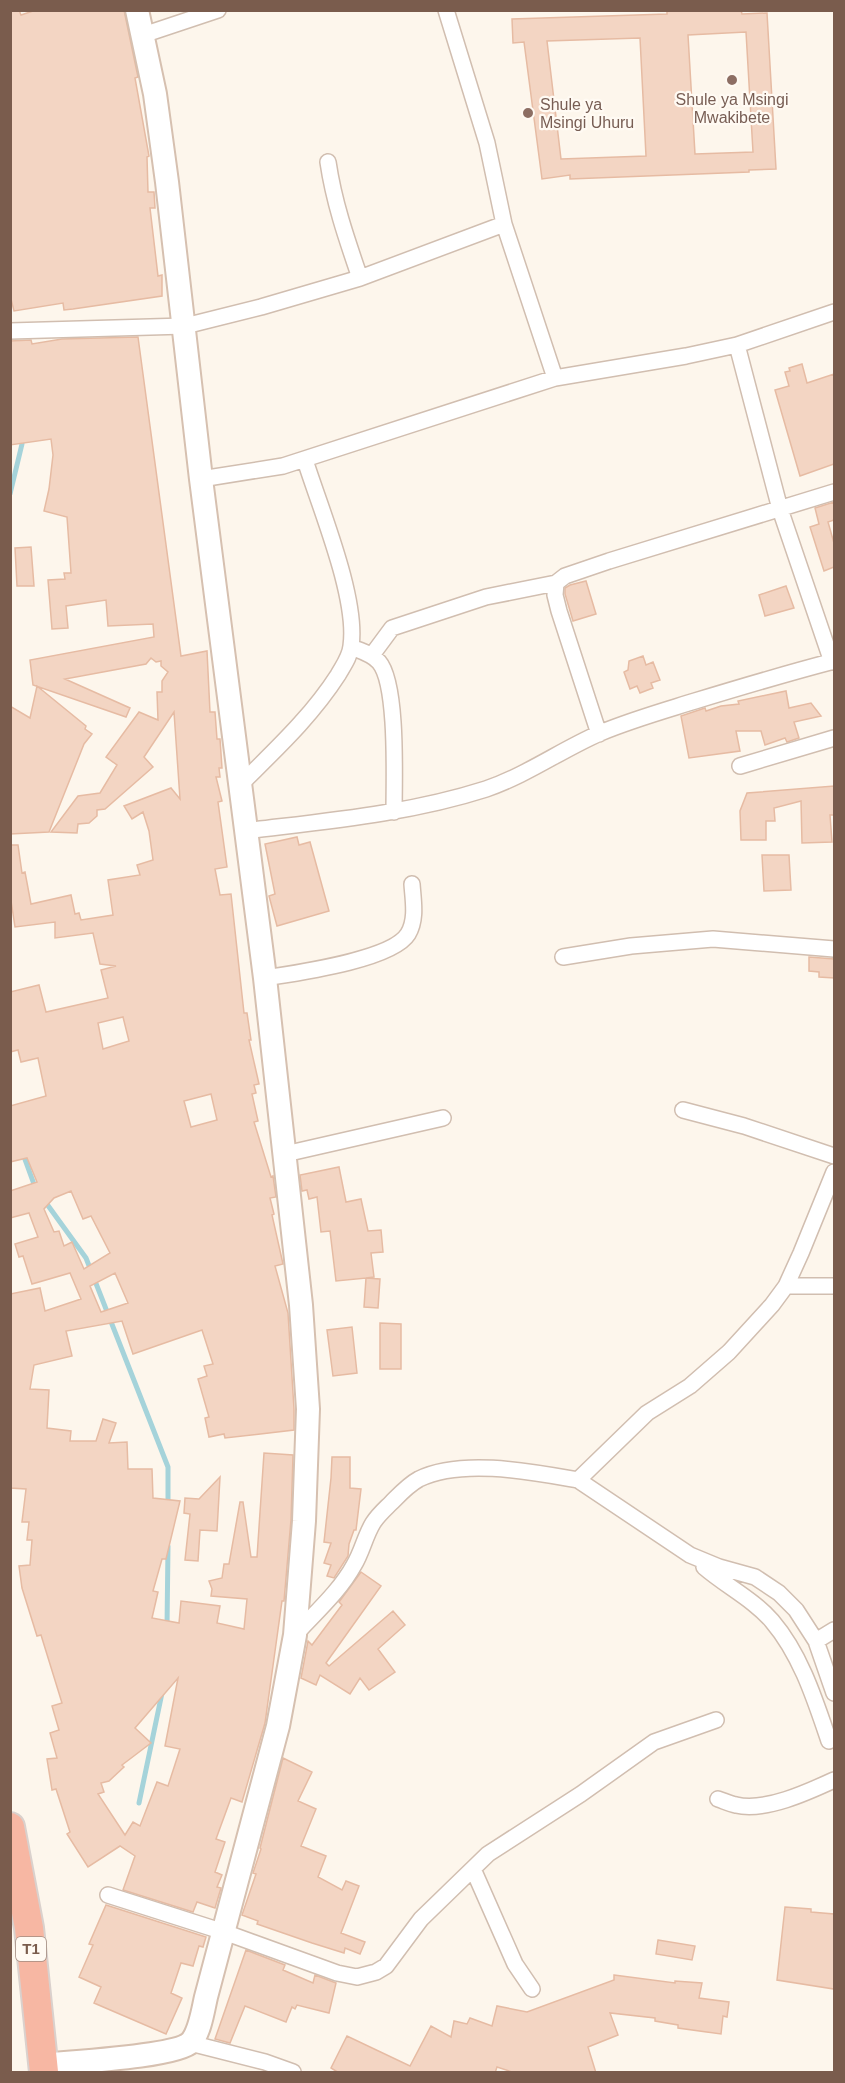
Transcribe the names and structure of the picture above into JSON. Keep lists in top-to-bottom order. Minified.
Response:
{"streets":{"highway":["T1"]},"places":["Shule ya Msingi Mwakibete","Shule ya Msingi Uhuru"]}
